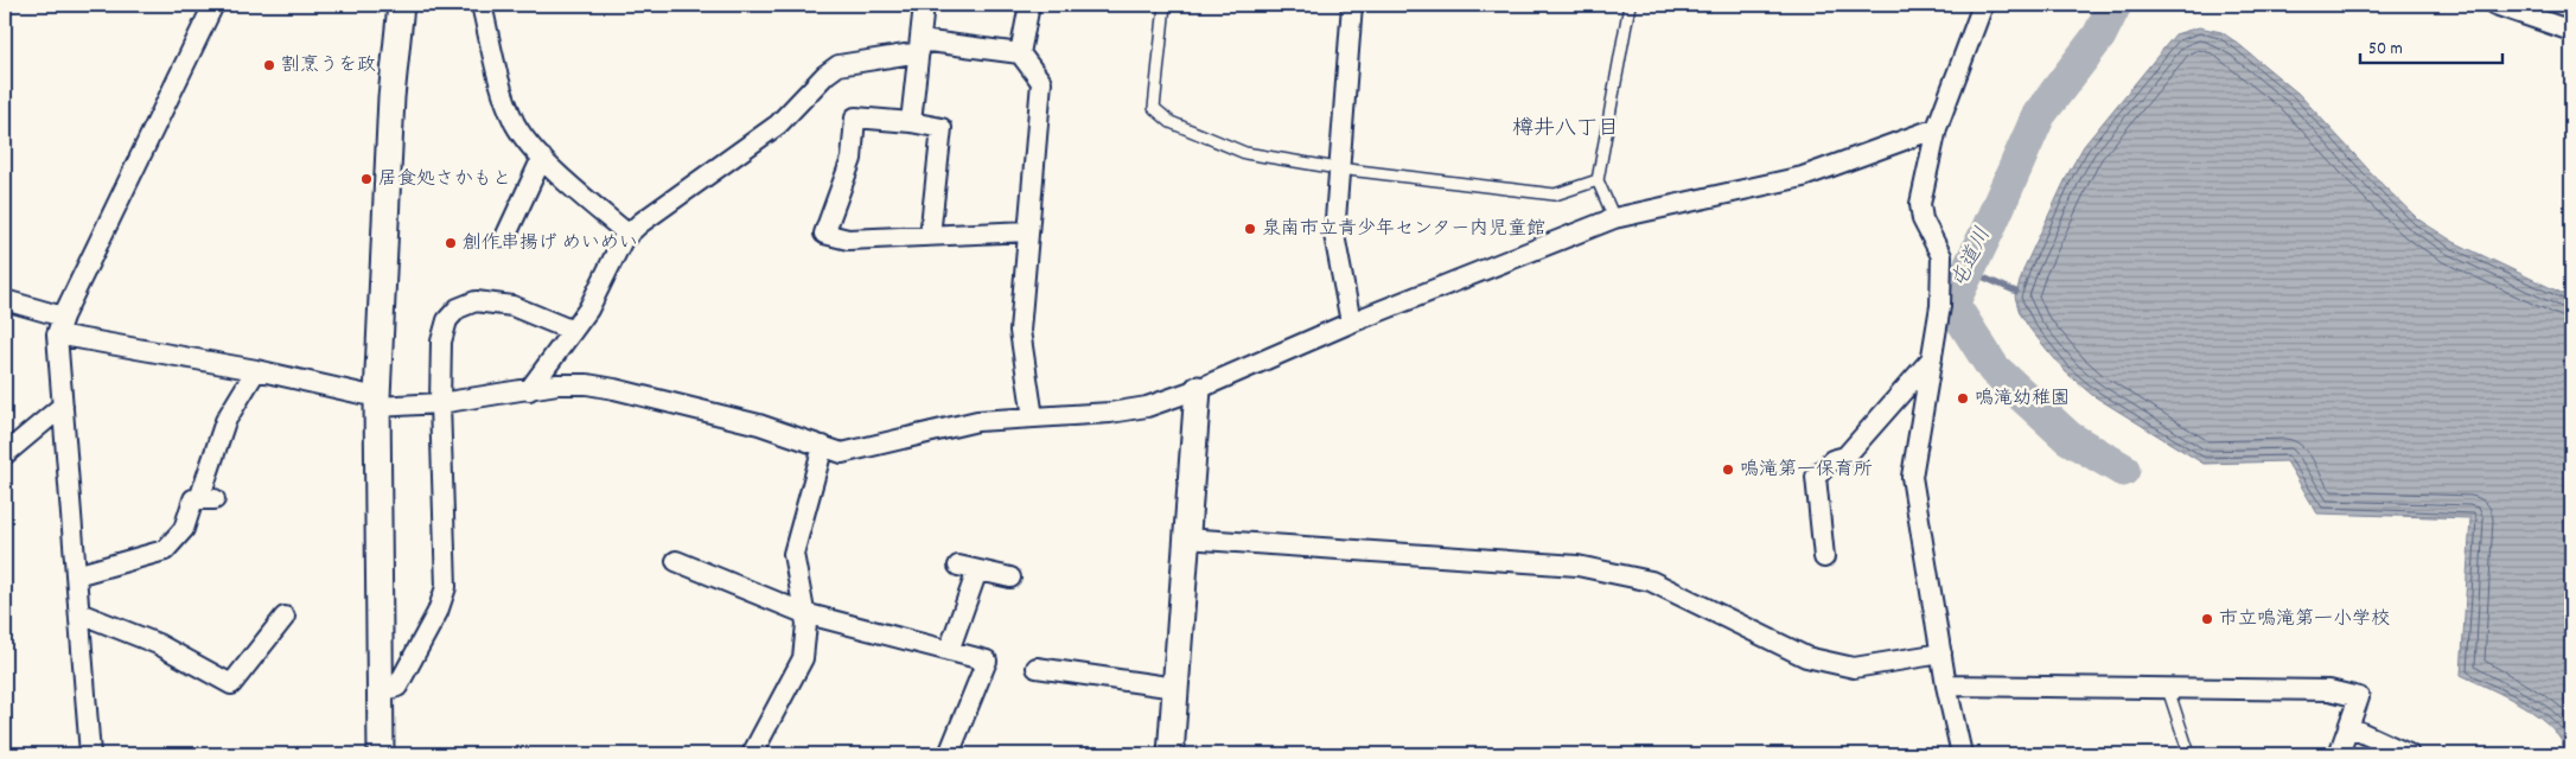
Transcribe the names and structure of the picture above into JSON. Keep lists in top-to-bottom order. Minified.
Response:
{"districts":["樽井八丁目"],"water":["屯道川"],"places":["割烹うを政","居食処さかもと","泉南市立青少年センター内児童館","創作串揚げ めいめい","鳴滝幼稚園","鳴滝第一保育所","市立鳴滝第一小学校"],"scale_bar":"50 m"}
